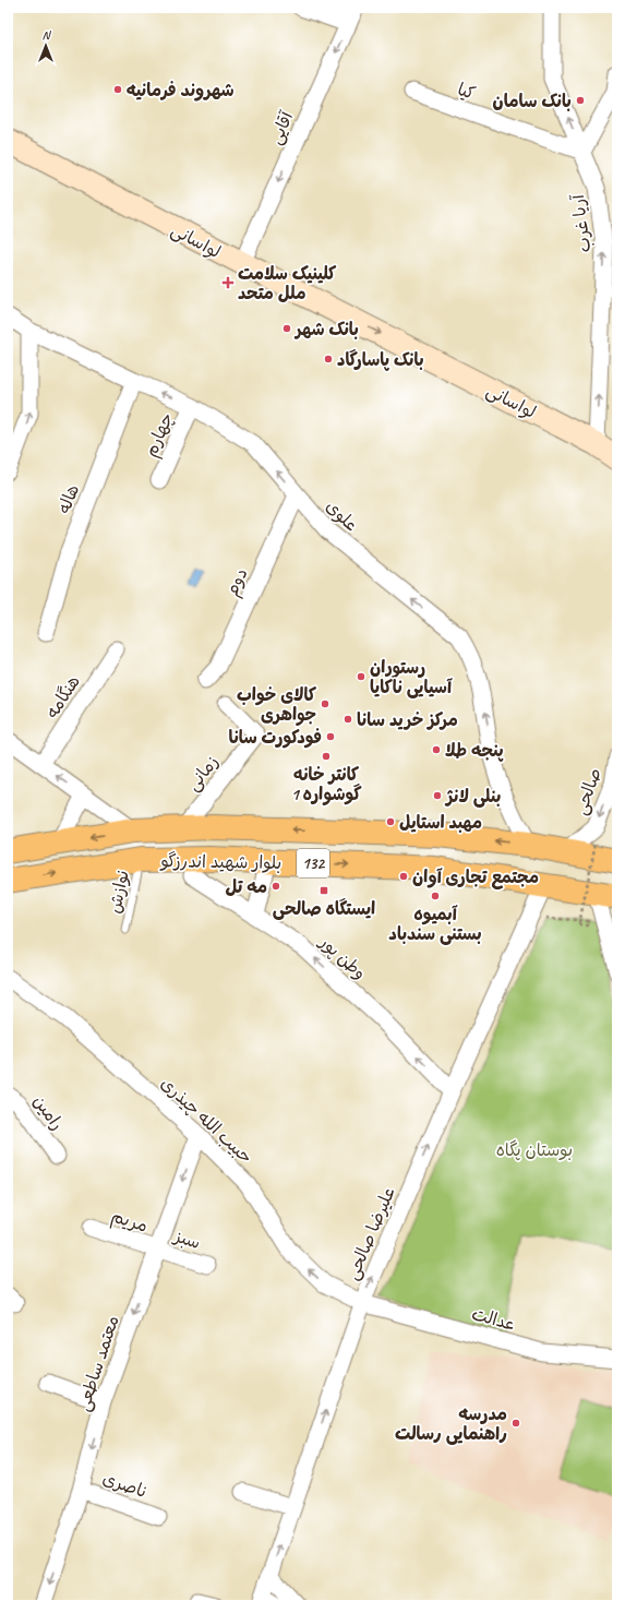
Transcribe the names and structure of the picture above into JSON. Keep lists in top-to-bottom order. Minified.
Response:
{"streets":{"main road":["لواسانی","بلوار شهید اندرزگو","132"],"street":["کیا","آقایی","آریا غرب","چهارم","هاله","علوی","دوم","هنگامه","زمانی","صالحی","وطن پور","رامین","حبیب الله چیذری","مریم","علیرضا صالحی","سبز","عدالت","معتمد ساطعی","ناصری"],"lane":["نوازش"]},"crossings":[["کیا","آریا غرب"],["آقایی","لواسانی"],["آریا غرب","لواسانی"],["چهارم","علوی"],["هاله","علوی"],["علوی","دوم"],["علوی","بلوار شهید اندرزگو"],["زمانی","بلوار شهید اندرزگو"],["صالحی","بلوار شهید اندرزگو"],["بلوار شهید اندرزگو","نوازش"],["بلوار شهید اندرزگو","علیرضا صالحی"],["وطن پور","علیرضا صالحی"],["حبیب الله چیذری","علیرضا صالحی"],["حبیب الله چیذری","عدالت"],["حبیب الله چیذری","معتمد ساطعی"],["مریم","سبز"],["مریم","معتمد ساطعی"],["علیرضا صالحی","عدالت"],["سبز","معتمد ساطعی"],["معتمد ساطعی","ناصری"]],"one_way":["آقایی","آریا غرب","لواسانی","علوی","صالحی","وطن پور","حبیب الله چیذری","علیرضا صالحی","معتمد ساطعی"],"parks":["بوستان پگاه"],"places":{"other":["شهروند فرمانیه","بانک سامان","بانک شهر","بانک پاسارگاد","رستوران آسیایی ناکایا","کالای خواب جواهری","مرکز خرید سانا","فودکورت سانا","پنجه طلا","کانتر خانه گوشواره 1","بنلی لانژ","مهبد استایل","مجتمع تجاری آوان","مه تل","آبمیوه بستنی سندباد","مدرسه راهنمایی رسالت"],"health":["کلینیک سلامت ملل متحد"],"transit":["ایستگاه صالحی"]},"north":"top"}
